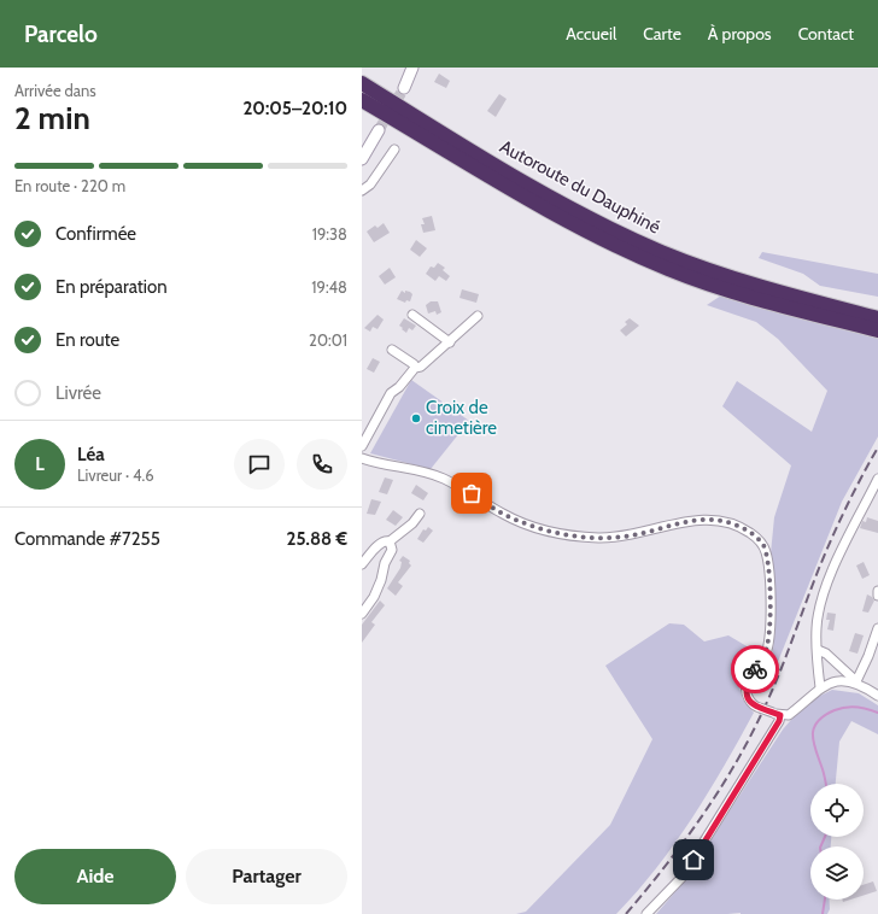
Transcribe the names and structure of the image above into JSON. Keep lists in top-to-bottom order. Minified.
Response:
{"streets":{"highway":["Autoroute du Dauphiné"]},"places":["Croix de cimetière"],"page":{"header":"Parcelo","nav":["Accueil","Carte","À propos","Contact"],"heading":["2 min","Arrivée dans","20:05–20:10"],"panel":["Léa","Livreur · 4.6","Commande #7255","25.88 €"],"bar":"En route · 220 m","list":[["Confirmée","19:38"],["En préparation","19:48"],["En route","20:01"],"Livrée"],"round":"L","buttons":["Aide","Partager"]}}
